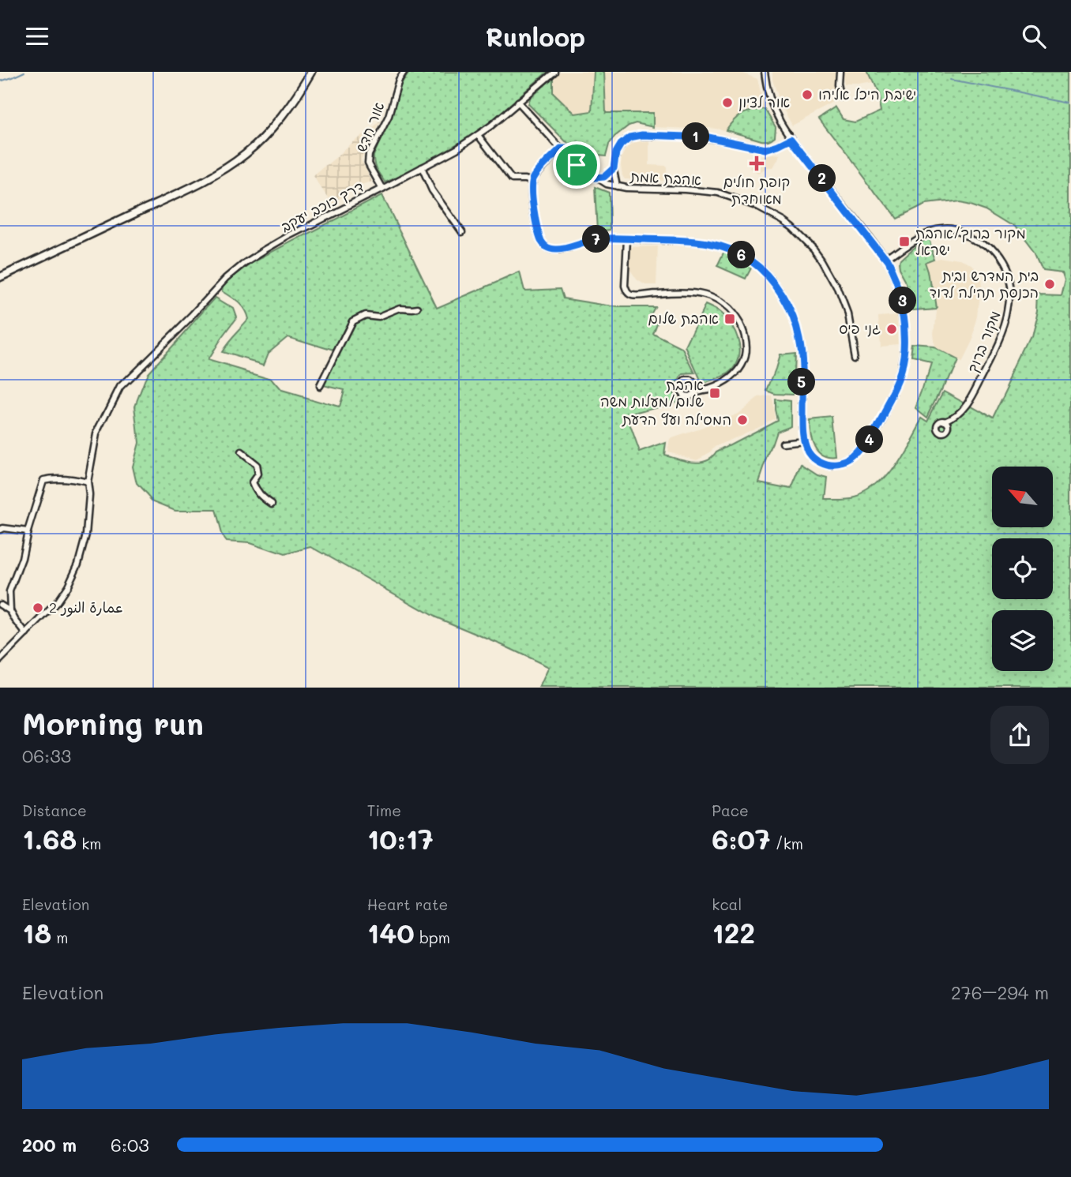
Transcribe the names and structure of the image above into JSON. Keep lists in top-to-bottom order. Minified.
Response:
{"streets":{"street":["אור חדש","אהבת אמת","דרך כוכב יעקב","מקור ברוך"]},"crossings":[["אור חדש","דרך כוכב יעקב"],["אהבת אמת","דרך כוכב יעקב"]],"places":{"other":["ישיבת היכל אליהו","אור לציון","בית המדרש ובית הכנסת תהילה לדוד","גני פיס","המסילה ועץ הדעת","عمارة النور 2"],"health":["קופת חולים מאוחדת"],"transit":["מקור ברוך/אהבת ישראל","אהבת שלום","אהבת שלום/מעלות משה"]},"north":"top left","page":{"header":"Runloop","pins":["1","2","7","6","3","5","4"],"heading":["Morning run","06:33"],"stats":[["Distance","1.68 km"],["Time","10:17"],["Pace","6:07 /km"],["Elevation","18 m"],["Heart rate","140 bpm"],["kcal","122"]],"chart":["Elevation","276–294 m"],"list":[{"name":"200 m","note":"6:03"}]}}
